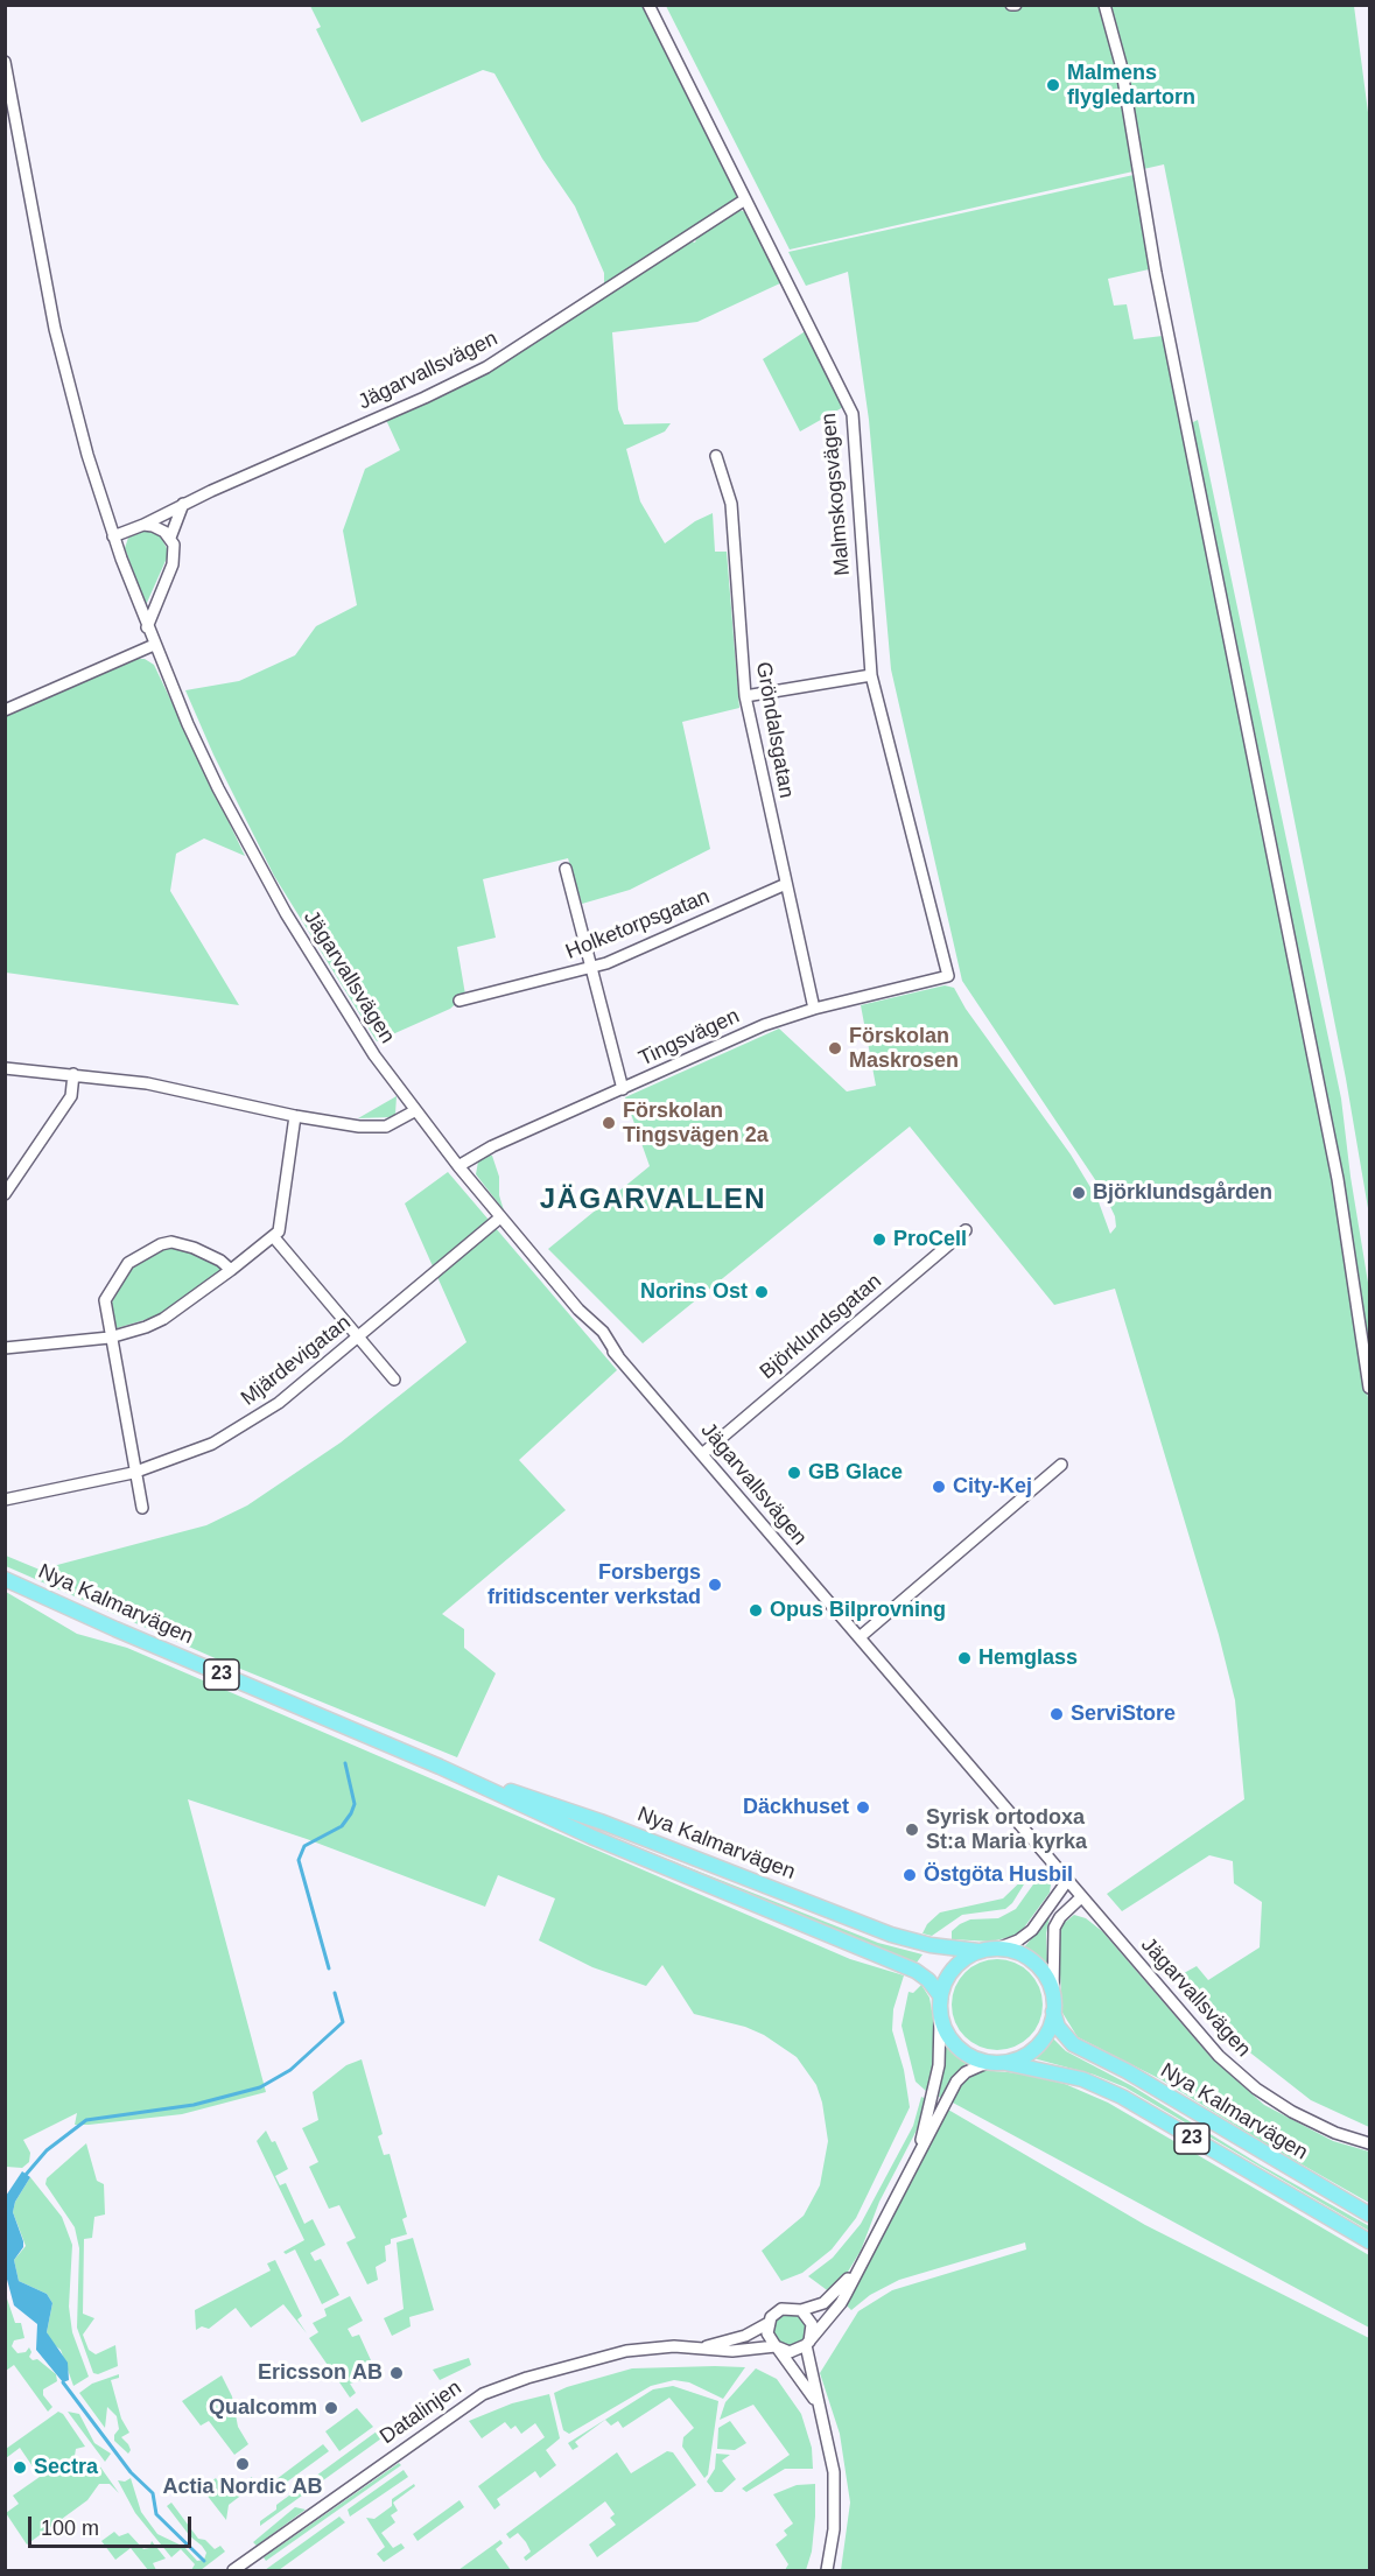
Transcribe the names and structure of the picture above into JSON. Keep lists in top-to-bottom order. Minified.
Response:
{"streets":{"main road":["Nya Kalmarvägen","23"],"street":["Jägarvallsvägen","Malmskogsvägen","Gröndalsgatan","Holketorpsgatan","Tingsvägen","Björklundsgatan","Mjärdevigatan","Datalinjen"]},"crossings":[["Jägarvallsvägen","Malmskogsvägen"],["Jägarvallsvägen","Tingsvägen"],["Jägarvallsvägen","Björklundsgatan"],["Jägarvallsvägen","Mjärdevigatan"],["Malmskogsvägen","Tingsvägen"],["Gröndalsgatan","Holketorpsgatan"],["Gröndalsgatan","Tingsvägen"],["Nya Kalmarvägen","23"]],"districts":["JÄGARVALLEN"],"places":["Malmens flygledartorn","Förskolan Maskrosen","Förskolan Tingsvägen 2a","Björklundsgården","ProCell","Norins Ost","GB Glace","City-Kej","Forsbergs fritidscenter verkstad","Opus Bilprovning","Hemglass","ServiStore","Däckhuset","Syrisk ortodoxa St:a Maria kyrka","Östgöta Husbil","Ericsson AB","Qualcomm","Actia Nordic AB","Sectra"],"scale_bar":"100 m"}
